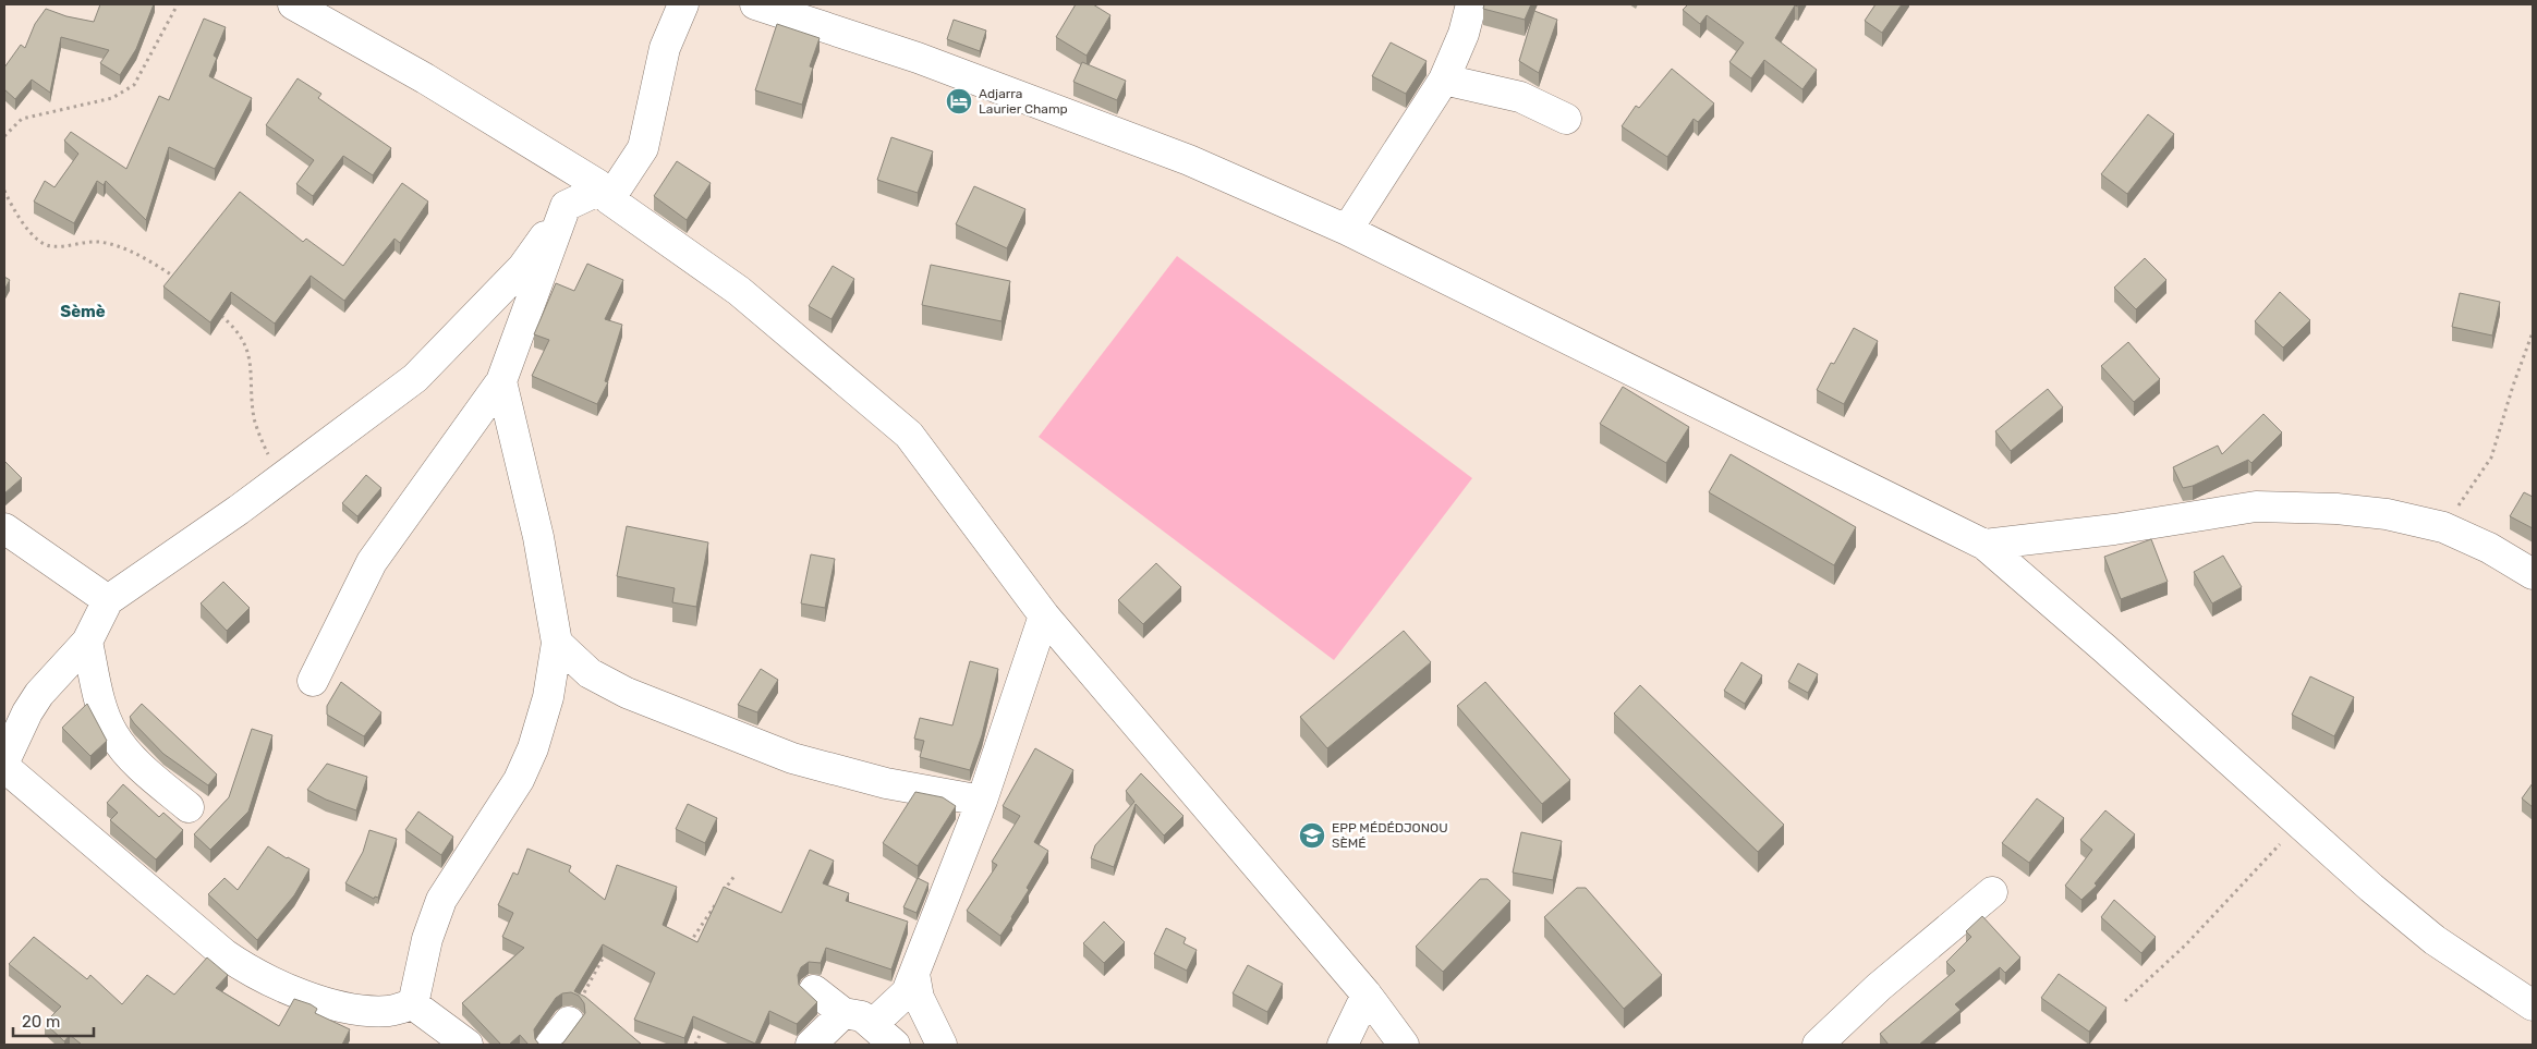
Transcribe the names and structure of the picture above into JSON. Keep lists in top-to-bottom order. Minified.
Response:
{"districts":["Sèmè"],"places":{"hotel":["Adjarra Laurier Champ"],"school or university":["EPP MÉDÉDJONOU SÈMÉ"]},"scale_bar":"20 m"}
